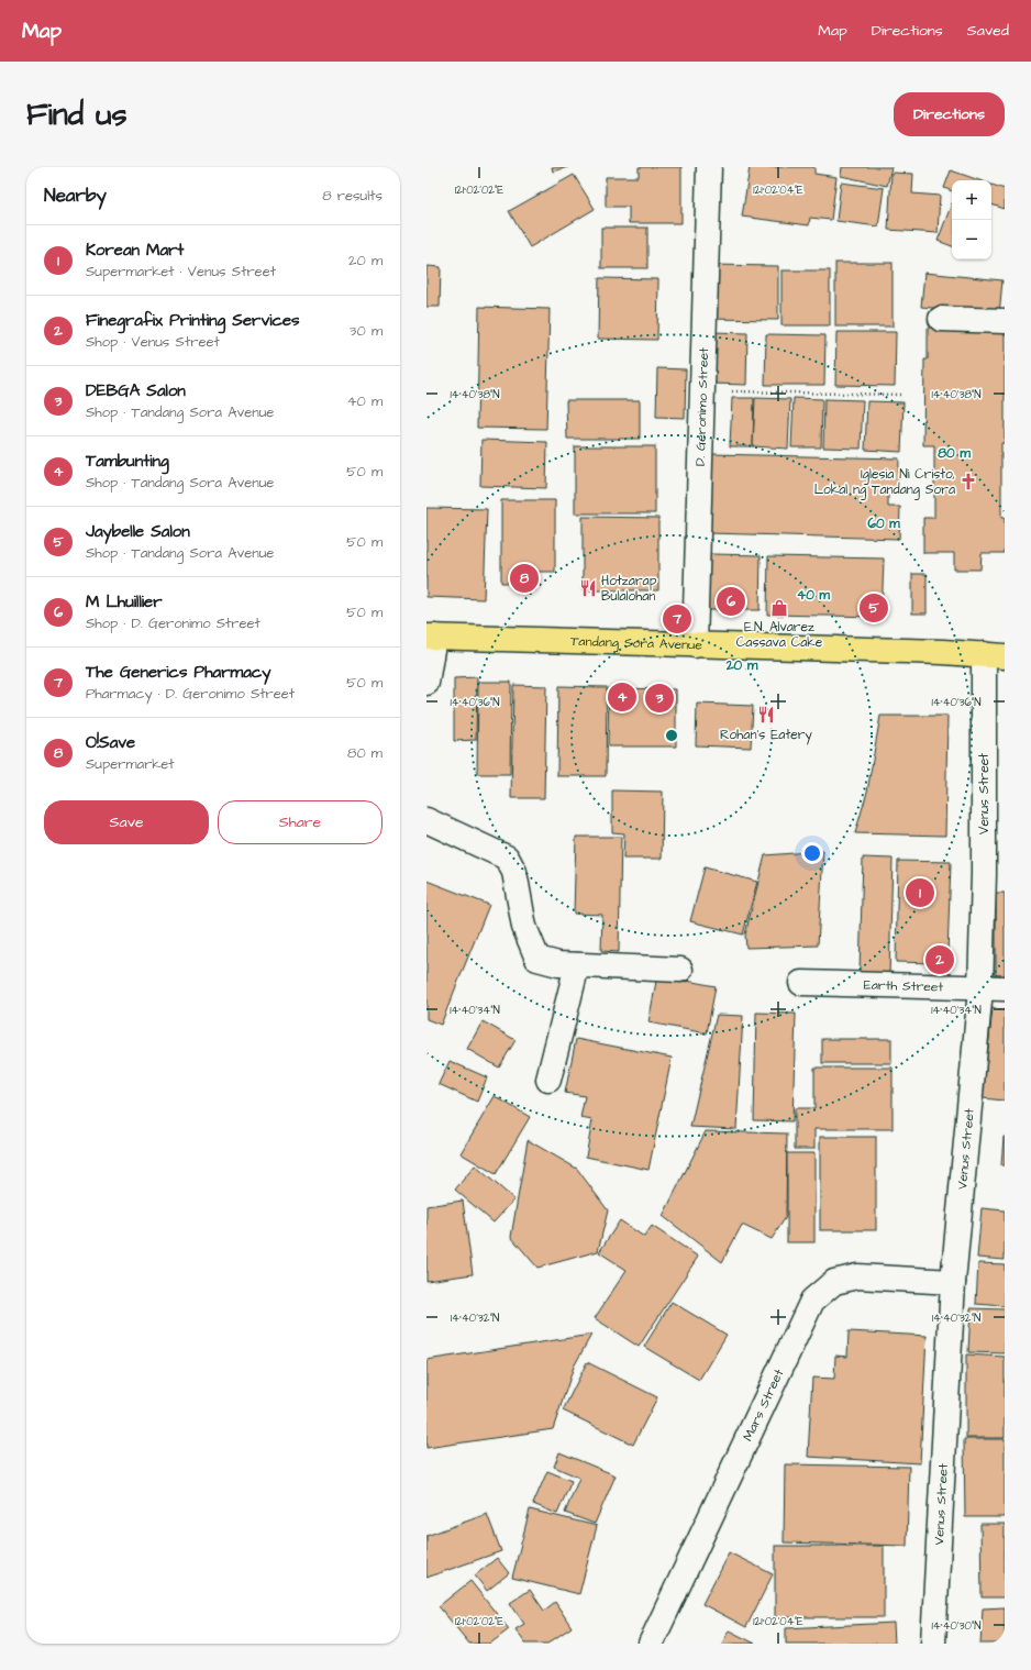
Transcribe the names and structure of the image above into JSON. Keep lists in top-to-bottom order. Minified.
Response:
{"streets":{"main road":["Tandang Sora Avenue"],"street":["D. Geronimo Street","Venus Street","Earth Street","Mars Street"]},"crossings":[["D. Geronimo Street","Tandang Sora Avenue"],["Tandang Sora Avenue","Venus Street"],["Venus Street","Earth Street"],["Venus Street","Mars Street"]],"places":{"church":["Iglesia Ni Cristo, Lokal ng Tandang Sora"],"restaurant":["Hotzarap Bulalohan","Rohan's Eatery"],"shop":["E.N. Alvarez Cassava Cake"]},"page":{"header":"Map","nav":["Map","Directions","Saved"],"buttons":["Directions",["Save","Share"]],"title":"Find us","heading":["Nearby","8 results"],"map_buttons":["+","−"],"list":[{"mark":"1","name":"Korean Mart","note":"Supermarket · Venus Street","value":"20 m"},{"mark":"2","name":"Finegrafix Printing Services","note":"Shop · Venus Street","value":"30 m"},{"mark":"3","name":"DEBGA Salon","note":"Shop · Tandang Sora Avenue","value":"40 m"},{"mark":"4","name":"Tambunting","note":"Shop · Tandang Sora Avenue","value":"50 m"},{"mark":"5","name":"Jaybelle Salon","note":"Shop · Tandang Sora Avenue","value":"50 m"},{"mark":"6","name":"M Lhuillier","note":"Shop · D. Geronimo Street","value":"50 m"},{"mark":"7","name":"The Generics Pharmacy","note":"Pharmacy · D. Geronimo Street","value":"50 m"},{"mark":"8","name":"O!Save","note":"Supermarket","value":"80 m"}],"pins":["8","6","5","7","4","3","1","2"]},"coordinates":["121°02'02\"E","121°02'04\"E","14°40'38\"N","14°40'36\"N","14°40'34\"N","14°40'32\"N","14°40'30\"N"],"rings":["80 m","60 m","40 m","20 m"]}
